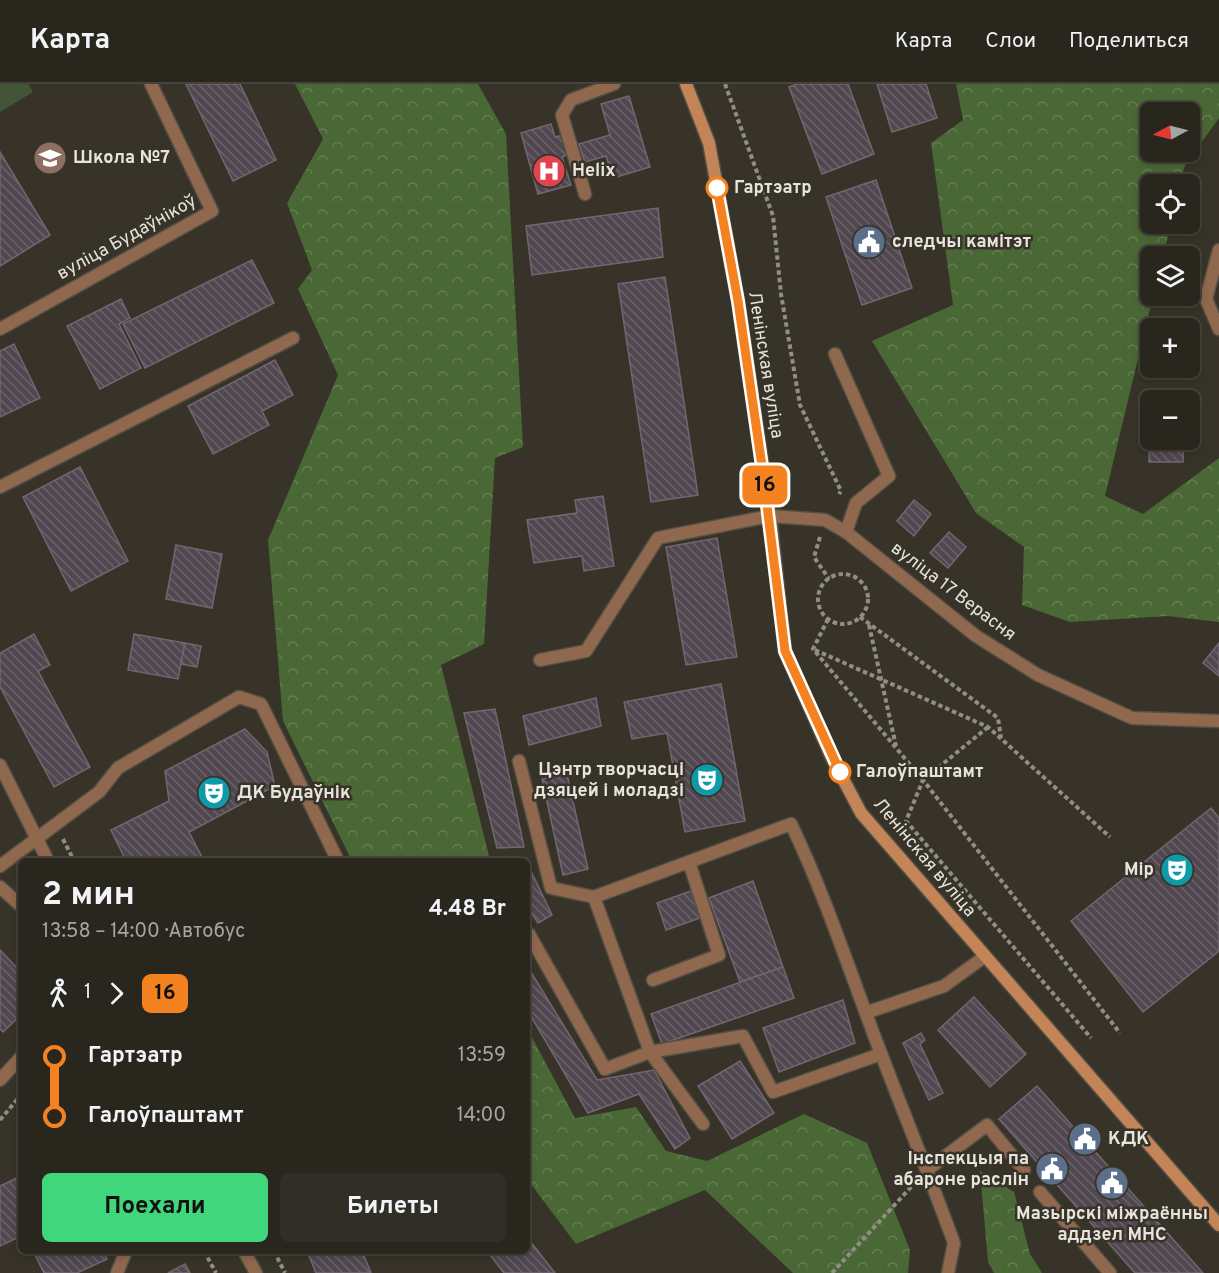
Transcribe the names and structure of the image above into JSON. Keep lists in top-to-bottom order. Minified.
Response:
{"streets":{"main road":["Ленінская вуліца"],"street":["вуліца Будаўнікоў","вуліца 17 Верасня"]},"crossings":[["Ленінская вуліца","вуліца 17 Верасня"]],"places":{"school or university":["Школа №7"],"hospital":["Helix"],"other":["Гартэатр","Галоўпаштамт"],"public building":["следчы камітэт","КДК","Інспекцыя па абароне раслін","Мазырскі міжраённы аддзел МНС"],"theatre":["Цэнтр творчасці дзяцей і моладзі","ДК Будаўнік","Мір"]},"lines":["bus line 16"],"north":"left","page":{"header":"Карта","nav":["Карта","Слои","Поделиться"],"on_map":"16","map_buttons":["+","−"],"heading":["2 мин","13:58 – 14:00 · Автобус","4.48 Br"],"legs":["1","16"],"list":[{"name":"Гартэатр","value":"13:59"},{"name":"Галоўпаштамт","value":"14:00"}],"buttons":["Поехали","Билеты"]}}
